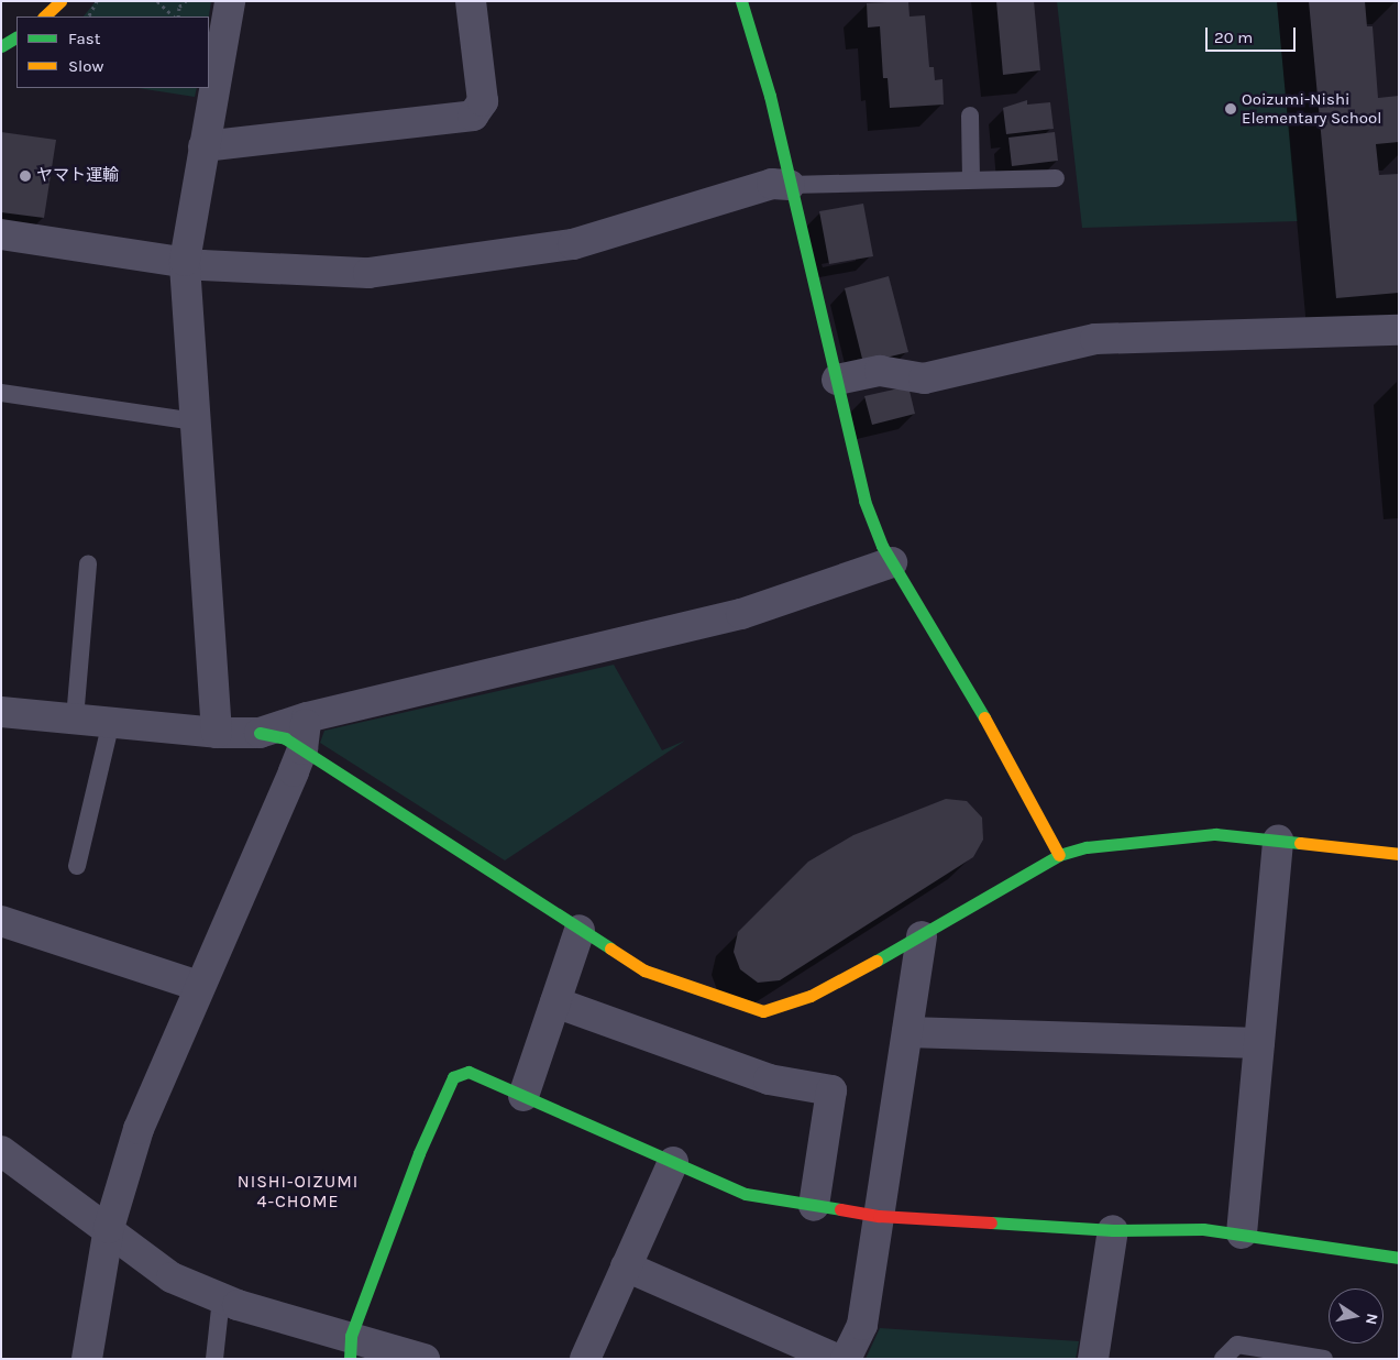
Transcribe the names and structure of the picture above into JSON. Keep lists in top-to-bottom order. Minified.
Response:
{"districts":["NISHI-OIZUMI 4-CHOME"],"places":["Ooizumi-Nishi Elementary School","ヤマト運輸"],"legend":["Fast","Slow"],"scale_bar":"20 m","north":"right"}
